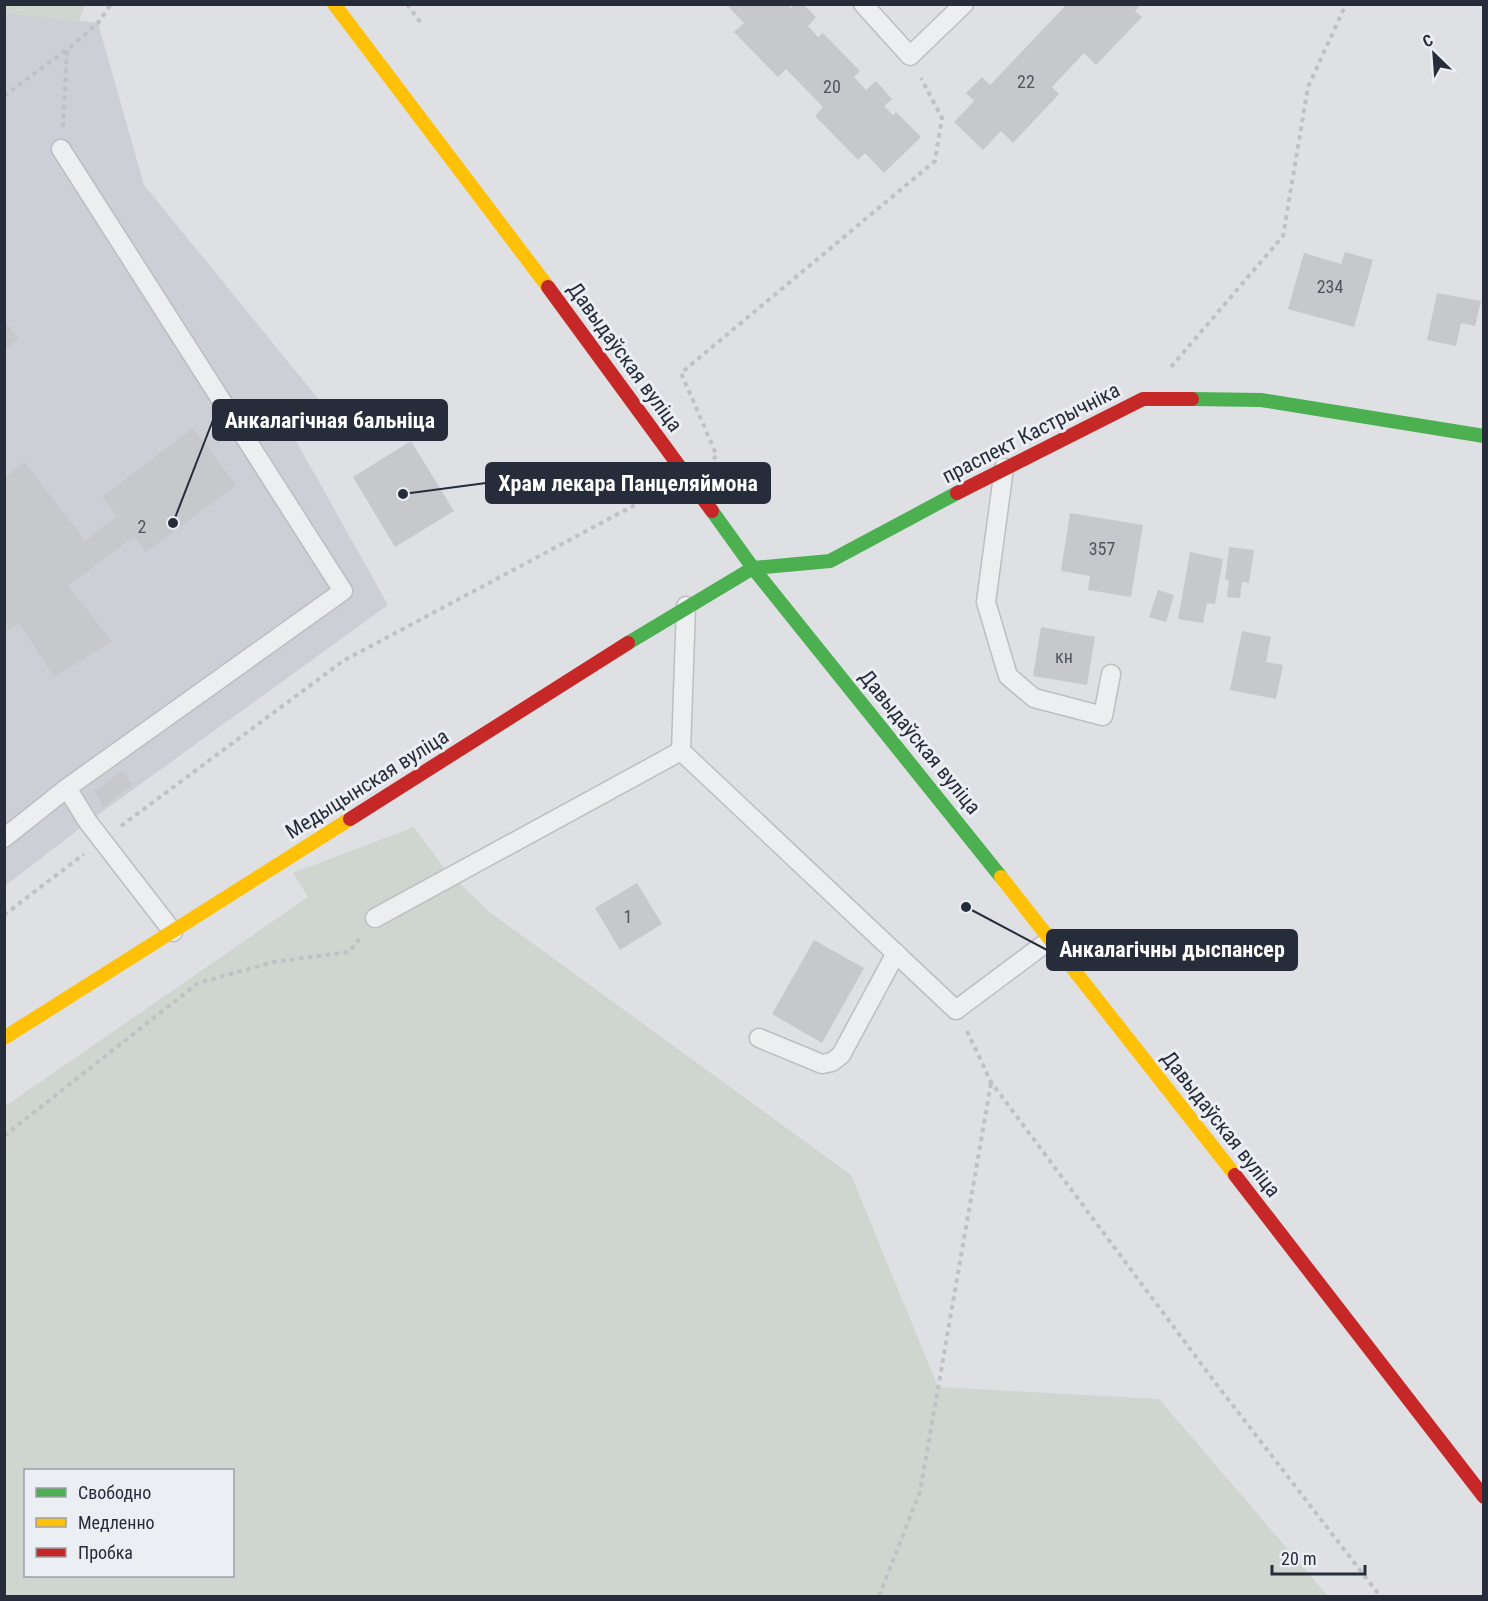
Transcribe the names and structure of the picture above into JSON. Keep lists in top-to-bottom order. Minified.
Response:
{"streets":{"street":["Давыдаўская вуліца","праспект Кастрычніка","Медыцынская вуліца"]},"crossings":[["Давыдаўская вуліца","праспект Кастрычніка"],["Давыдаўская вуліца","Медыцынская вуліца"],["праспект Кастрычніка","Медыцынская вуліца"]],"places":["Храм лекара Панцеляймона","Анкалагічная бальніца","Анкалагічны дыспансер"],"house_numbers":["22","20","234","2","357","кн","1"],"legend":["Свободно","Медленно","Пробка"],"scale_bar":"20 m","north":"top left"}
